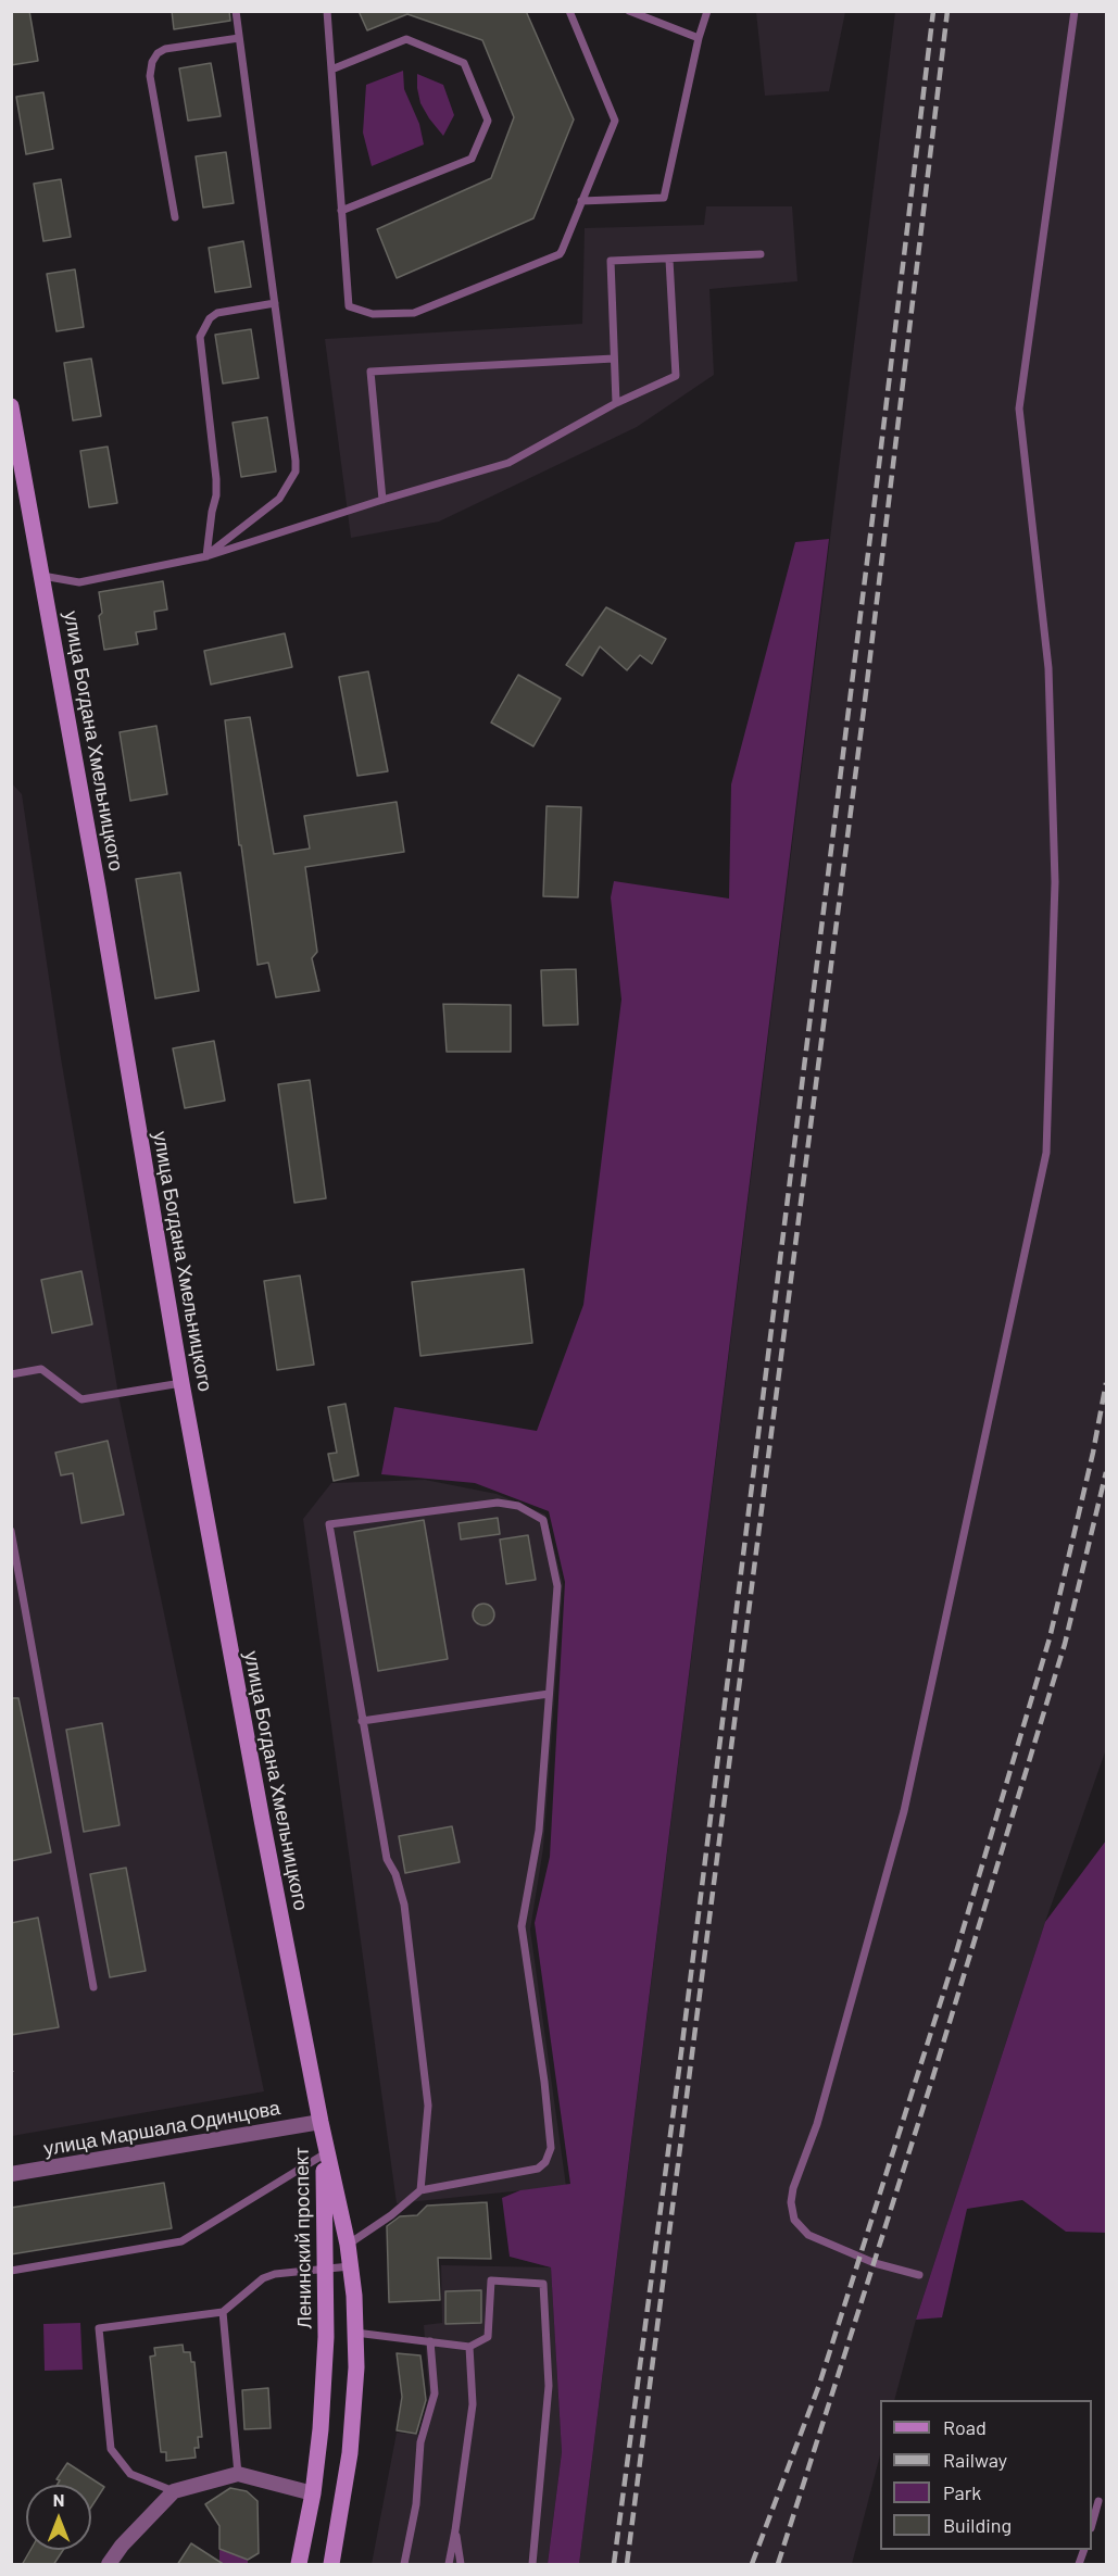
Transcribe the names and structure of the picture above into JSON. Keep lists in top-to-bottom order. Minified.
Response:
{"streets":{"main road":["улица Богдана Хмельницкого","Ленинский проспект"],"street":["улица Маршала Одинцова"]},"crossings":[["улица Богдана Хмельницкого","улица Маршала Одинцова"],["улица Богдана Хмельницкого","Ленинский проспект"],["улица Маршала Одинцова","Ленинский проспект"]],"legend":["Road","Railway","Park","Building"],"north":"top"}
